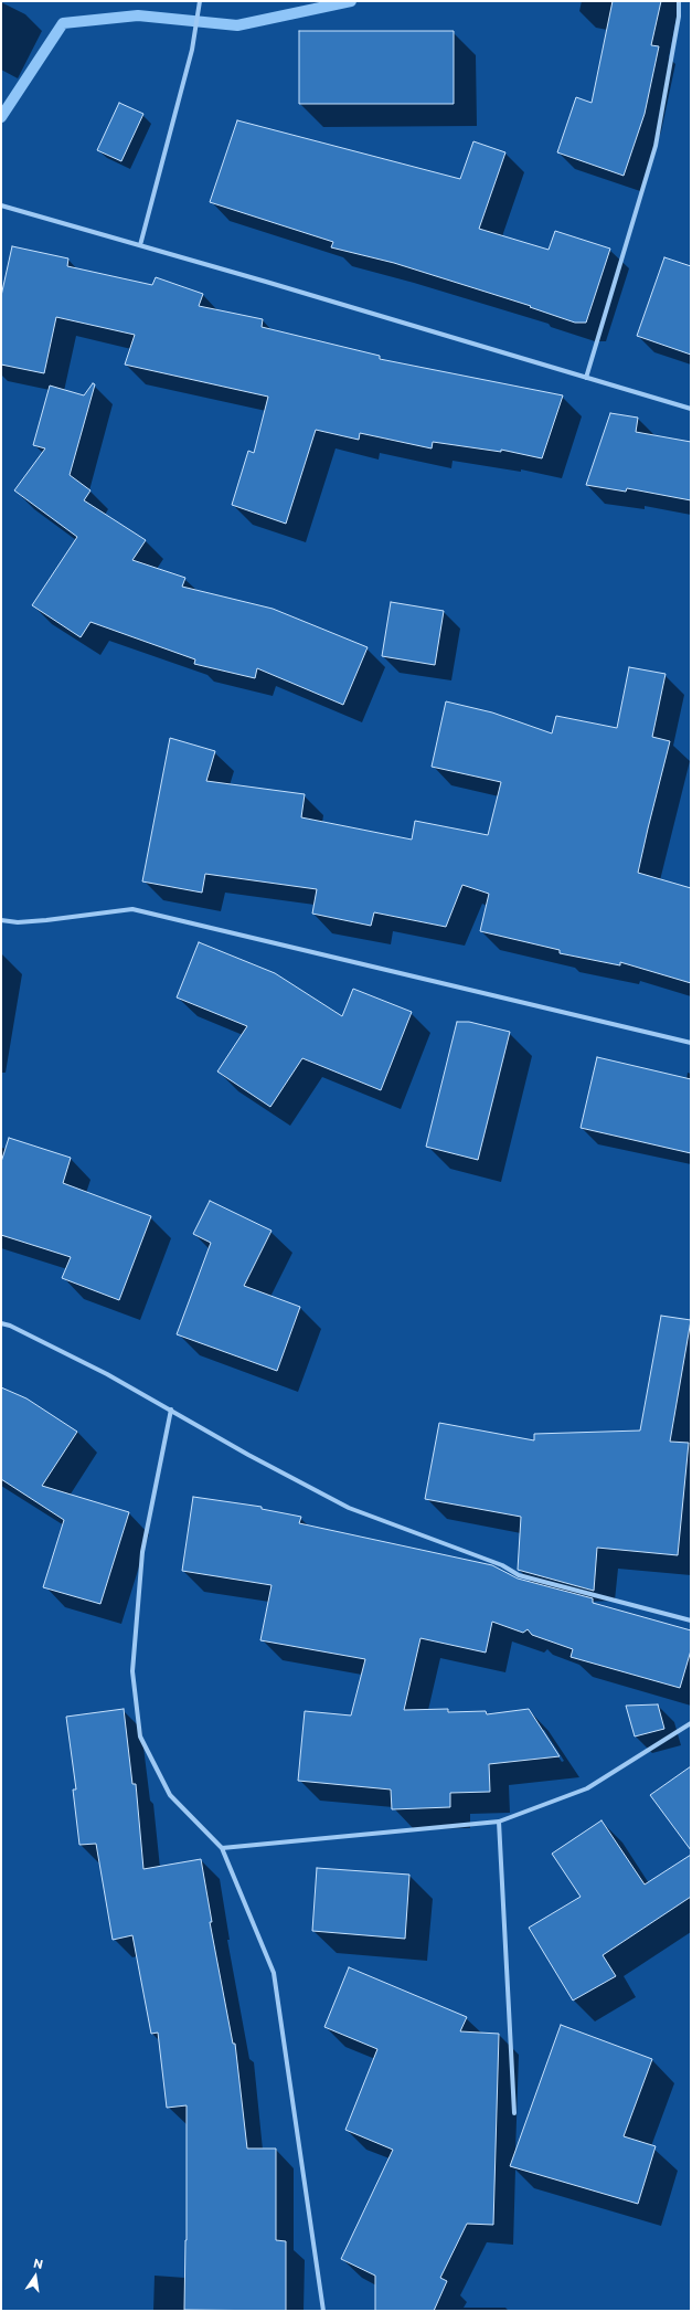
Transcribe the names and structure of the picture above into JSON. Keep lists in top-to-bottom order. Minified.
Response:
{"north":"top"}
